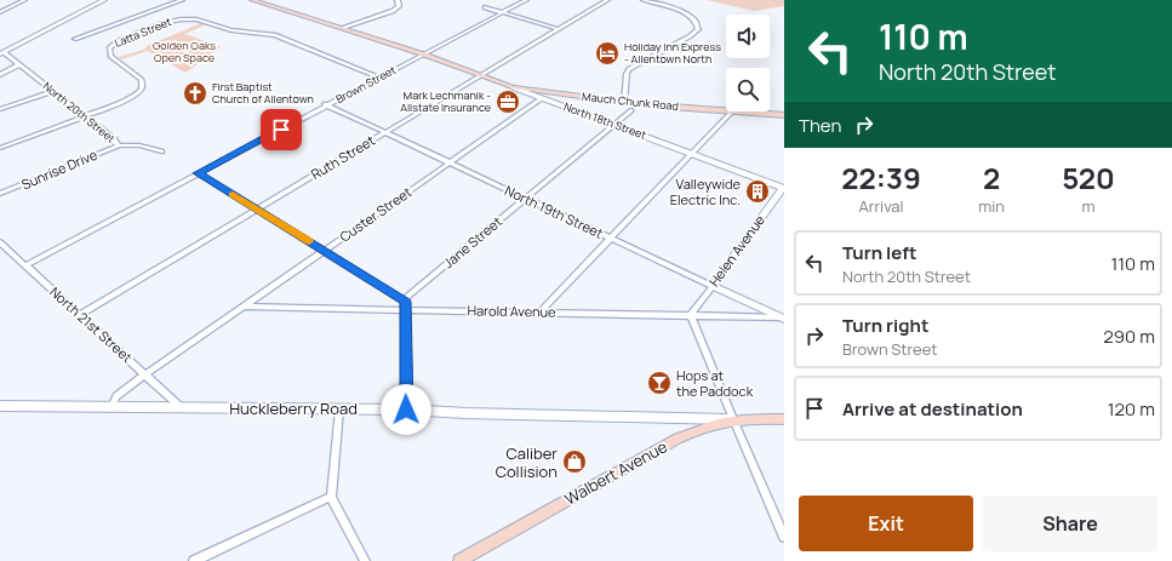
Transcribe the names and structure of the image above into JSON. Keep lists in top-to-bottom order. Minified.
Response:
{"streets":{"main road":["Mauch Chunk Road","North 18th Street","Walbert Avenue"],"street":["Latta Street","Brown Street","North 20th Street","Ruth Street","Sunrise Drive","North 19th Street","Custer Street","Jane Street","Helen Avenue","Harold Avenue","North 21st Street","Huckleberry Road"]},"crossings":[["Latta Street","Brown Street"],["Latta Street","North 20th Street"],["Brown Street","North 18th Street"],["Brown Street","North 19th Street"],["Brown Street","North 21st Street"],["Mauch Chunk Road","North 18th Street"],["Mauch Chunk Road","Custer Street"],["North 20th Street","Sunrise Drive"],["North 18th Street","Ruth Street"],["North 18th Street","Custer Street"],["North 18th Street","Jane Street"],["North 18th Street","Helen Avenue"],["Ruth Street","North 19th Street"],["Ruth Street","North 21st Street"],["North 19th Street","Custer Street"],["North 19th Street","Jane Street"],["North 19th Street","Helen Avenue"],["North 19th Street","Harold Avenue"],["Custer Street","Harold Avenue"],["Custer Street","North 21st Street"],["Custer Street","Huckleberry Road"],["Jane Street","Harold Avenue"],["Helen Avenue","Harold Avenue"],["North 21st Street","Huckleberry Road"],["Huckleberry Road","Walbert Avenue"]],"parks":["Golden Oaks Open Space"],"places":{"hotel":["Holiday Inn Express - Allentown North"],"church":["First Baptist Church of Allentown"],"office":["Mark Lechmanik - Allstate Insurance"],"building":["Valleywide Electric Inc."],"bar":["Hops at the Paddock"],"shop":["Caliber Collision"]},"page":{"turn":["110 m","North 20th Street"],"then":"Then","eta":["22:39","Arrival","2","min","520","m"],"list":[{"name":"Turn left","note":"North 20th Street","value":"110 m"},{"name":"Turn right","note":"Brown Street","value":"290 m"},{"name":"Arrive at destination","value":"120 m"}],"buttons":["Exit","Share"]}}
